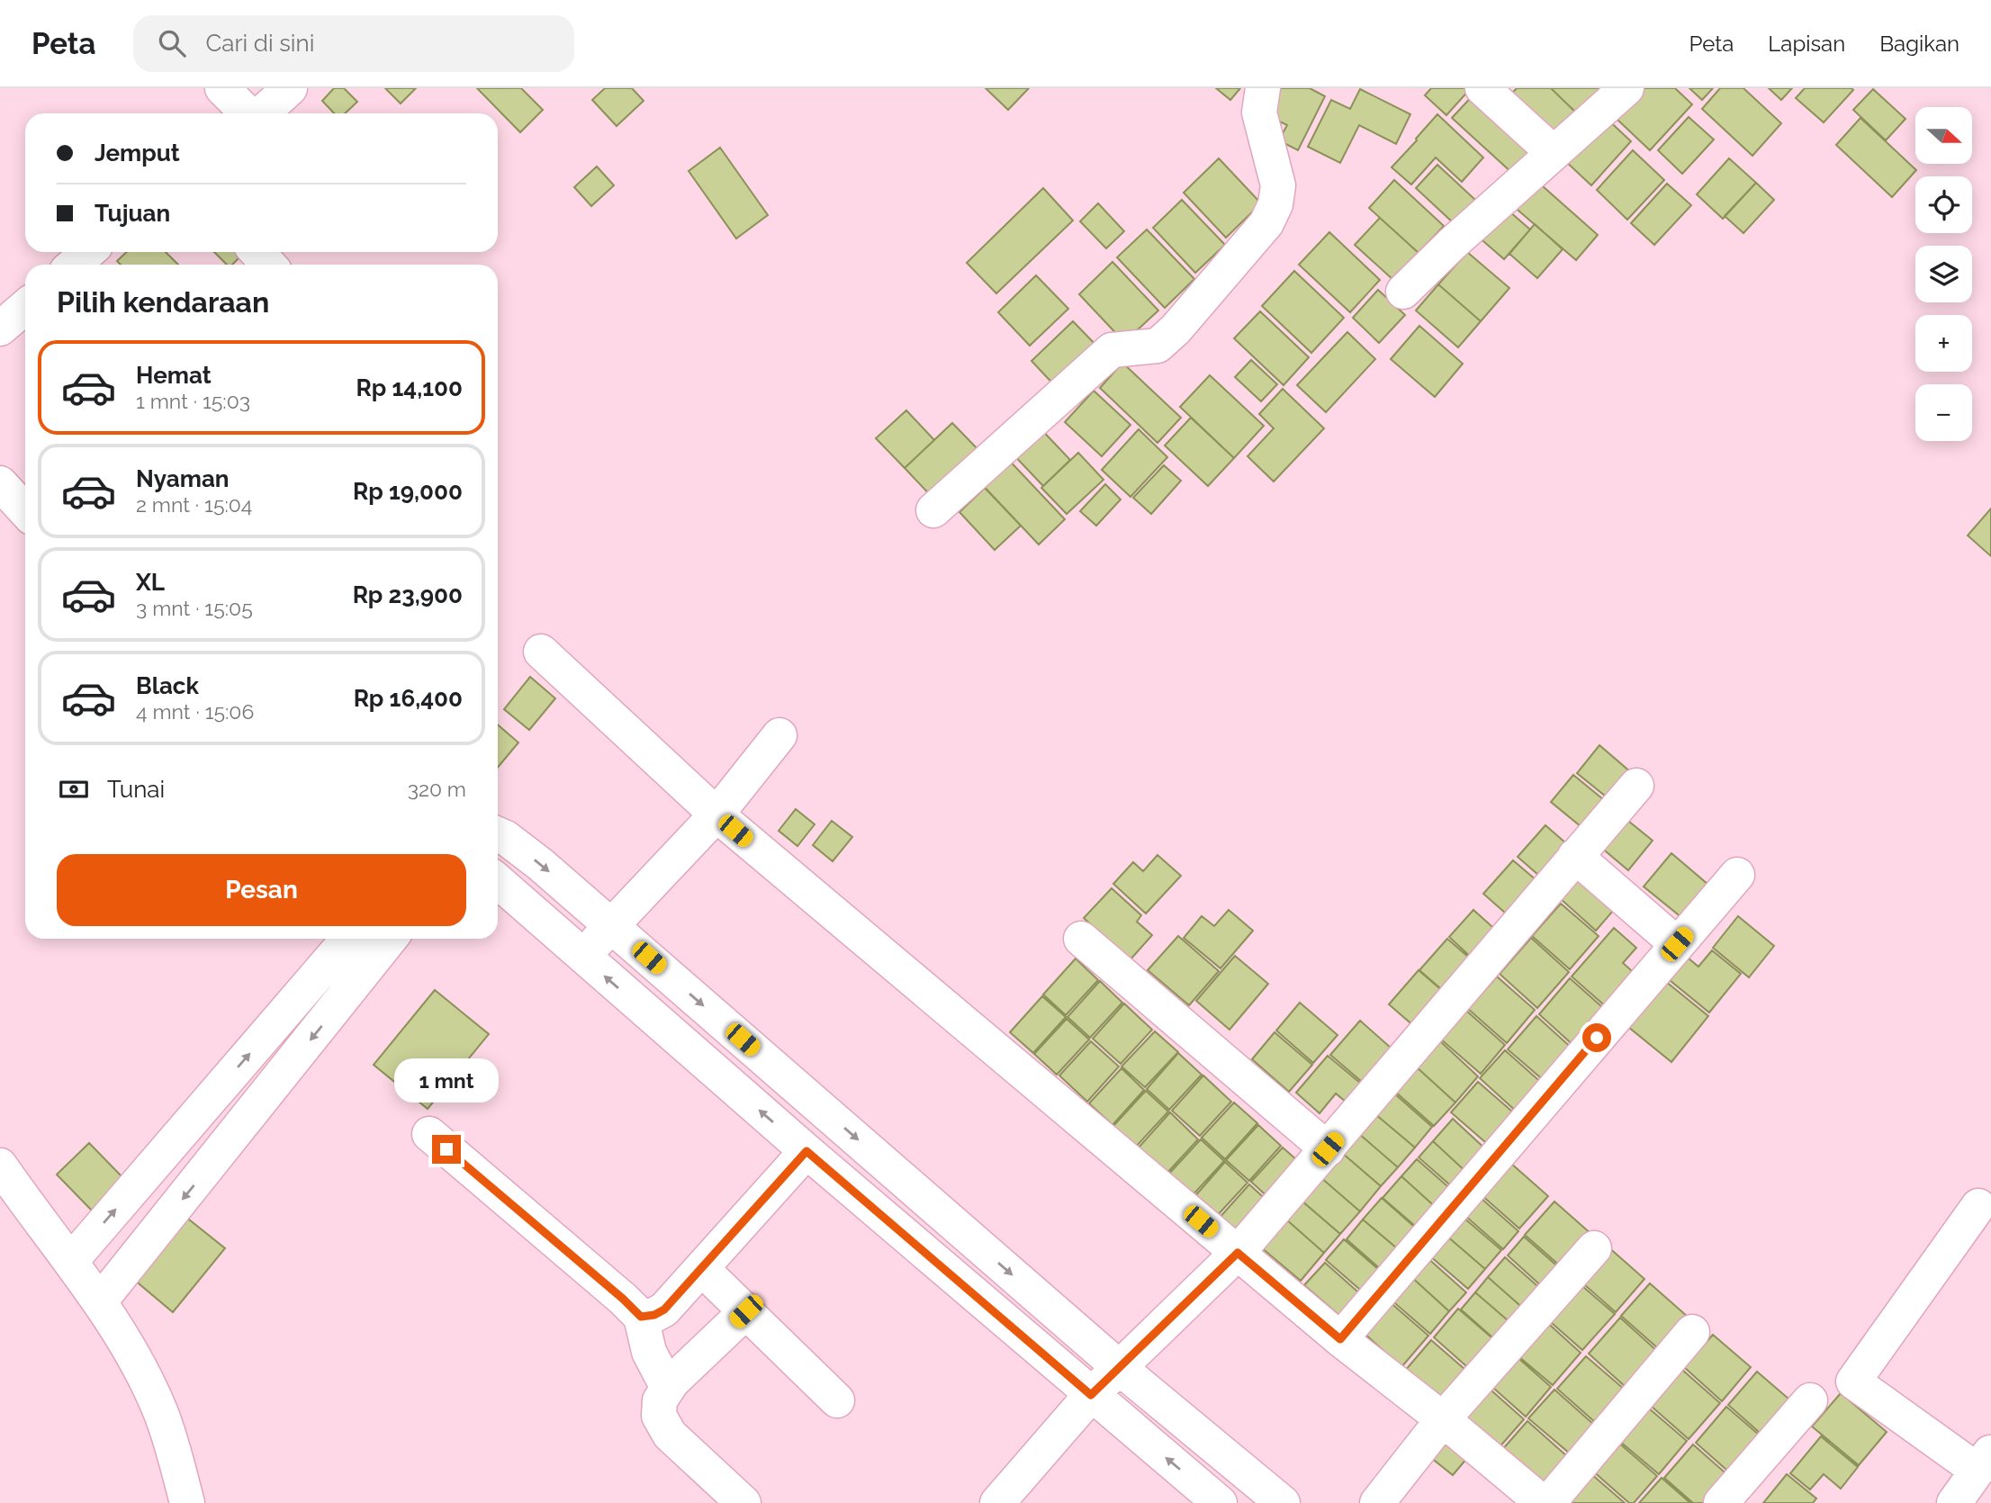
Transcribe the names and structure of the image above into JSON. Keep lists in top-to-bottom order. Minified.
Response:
{"north":"right","page":{"header":"Peta","search":"Cari di sini","nav":["Peta","Lapisan","Bagikan"],"map_buttons":["+","−"],"banner":["Jemput","Tujuan"],"heading":"Pilih kendaraan","list":[{"name":"Hemat","note":"1 mnt · 15:03","value":"Rp 14,100"},{"name":"Nyaman","note":"2 mnt · 15:04","value":"Rp 19,000"},{"name":"XL","note":"3 mnt · 15:05","value":"Rp 23,900"},{"name":"Black","note":"4 mnt · 15:06","value":"Rp 16,400"}],"pay":["Tunai","320 m"],"buttons":"Pesan","bubble":"1 mnt"}}
